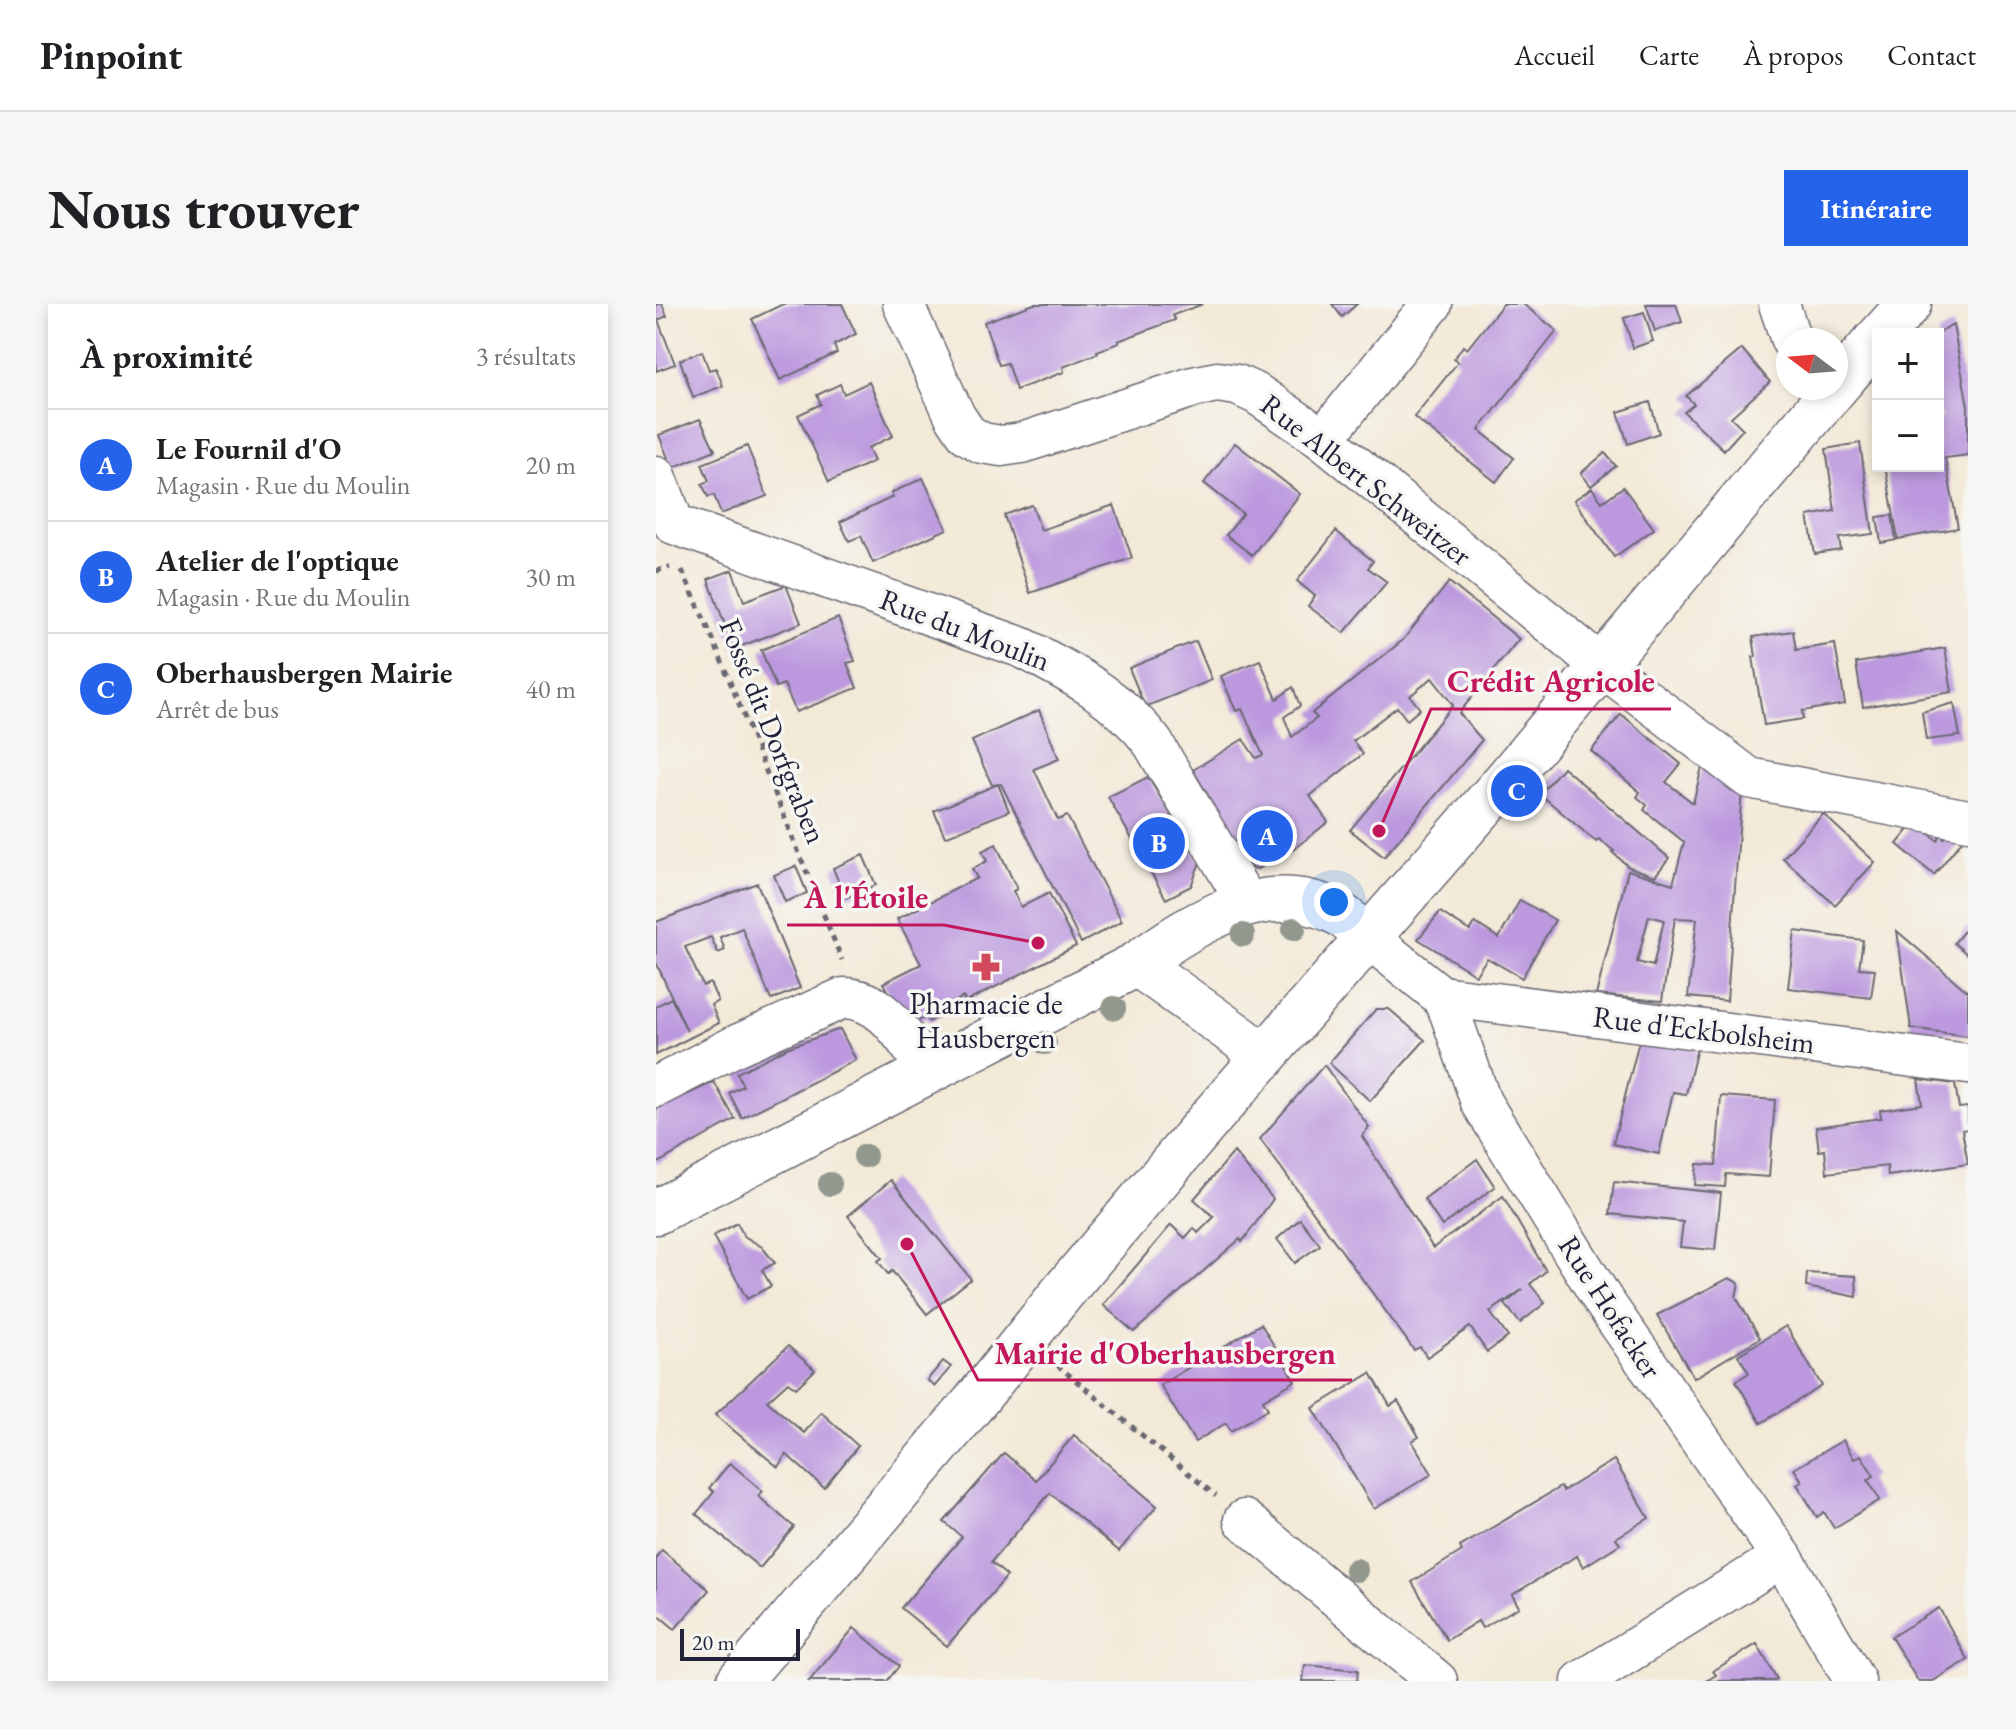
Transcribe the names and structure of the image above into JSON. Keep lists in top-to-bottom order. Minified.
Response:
{"streets":{"street":["Rue Albert Schweitzer","Rue du Moulin","Rue d'Eckbolsheim","Rue Hofacker"],"path":["Fossé dit Dorfgraben"]},"crossings":[["Rue du Moulin","Fossé dit Dorfgraben"],["Rue d'Eckbolsheim","Rue Hofacker"]],"places":{"other":["Crédit Agricole","À l'Étoile","Mairie d'Oberhausbergen"],"pharmacy":["Pharmacie de Hausbergen"]},"scale_bar":"20 m","north":"left","page":{"header":"Pinpoint","nav":["Accueil","Carte","À propos","Contact"],"buttons":"Itinéraire","title":"Nous trouver","heading":["À proximité","3 résultats"],"map_buttons":["+","−"],"list":[{"mark":"A","name":"Le Fournil d'O","note":"Magasin · Rue du Moulin","value":"20 m"},{"mark":"B","name":"Atelier de l'optique","note":"Magasin · Rue du Moulin","value":"30 m"},{"mark":"C","name":"Oberhausbergen Mairie","note":"Arrêt de bus","value":"40 m"}],"pins":["C","A","B"],"scale":"20 m"}}
